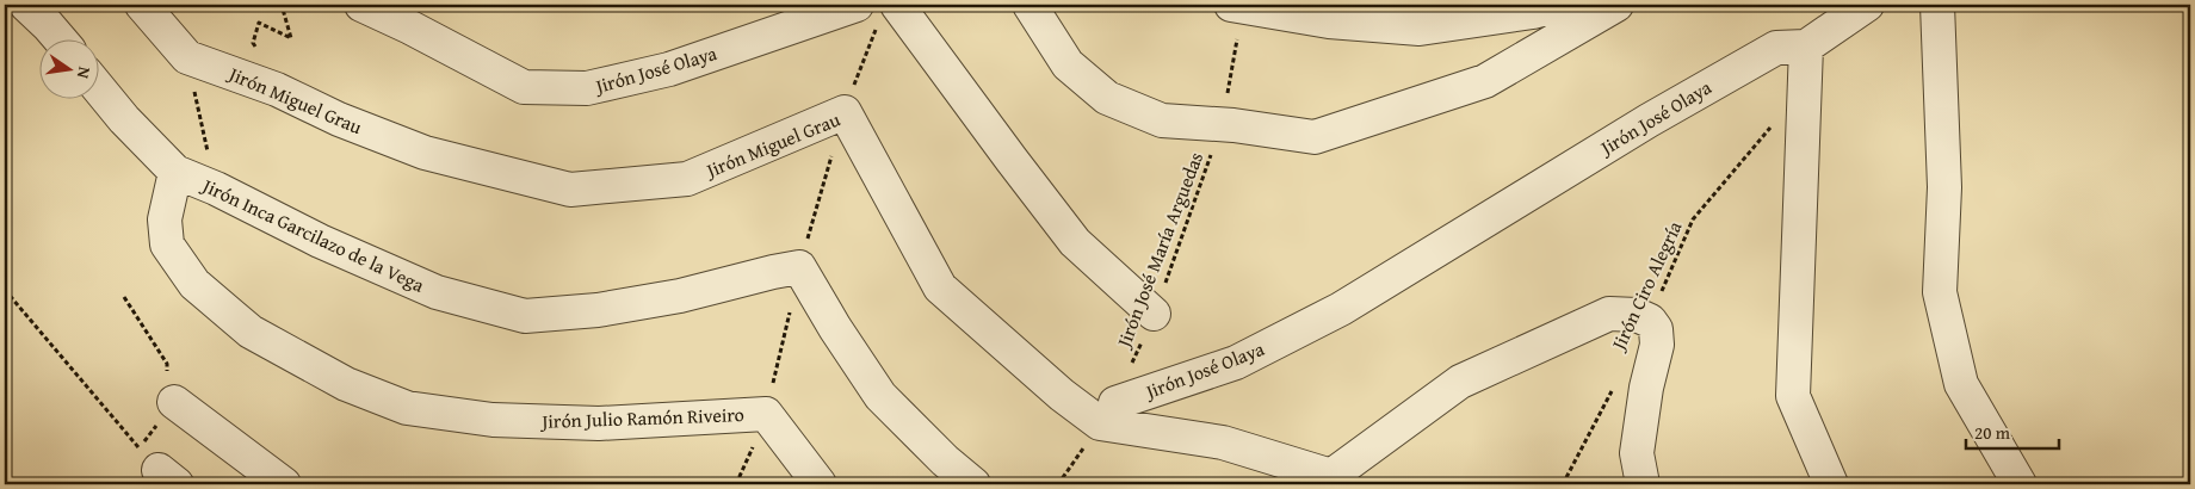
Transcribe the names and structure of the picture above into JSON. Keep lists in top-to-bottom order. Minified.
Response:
{"streets":{"street":["Jirón José Olaya","Jirón Miguel Grau","Jirón Inca Garcilazo de la Vega","Jirón Julio Ramón Riveiro"],"path":["Jirón José María Arguedas","Jirón Ciro Alegría"]},"crossings":[["Jirón José Olaya","Jirón Miguel Grau"],["Jirón José Olaya","Jirón José María Arguedas"],["Jirón Miguel Grau","Jirón José María Arguedas"],["Jirón Inca Garcilazo de la Vega","Jirón Julio Ramón Riveiro"]],"scale_bar":"20 m","north":"right"}
